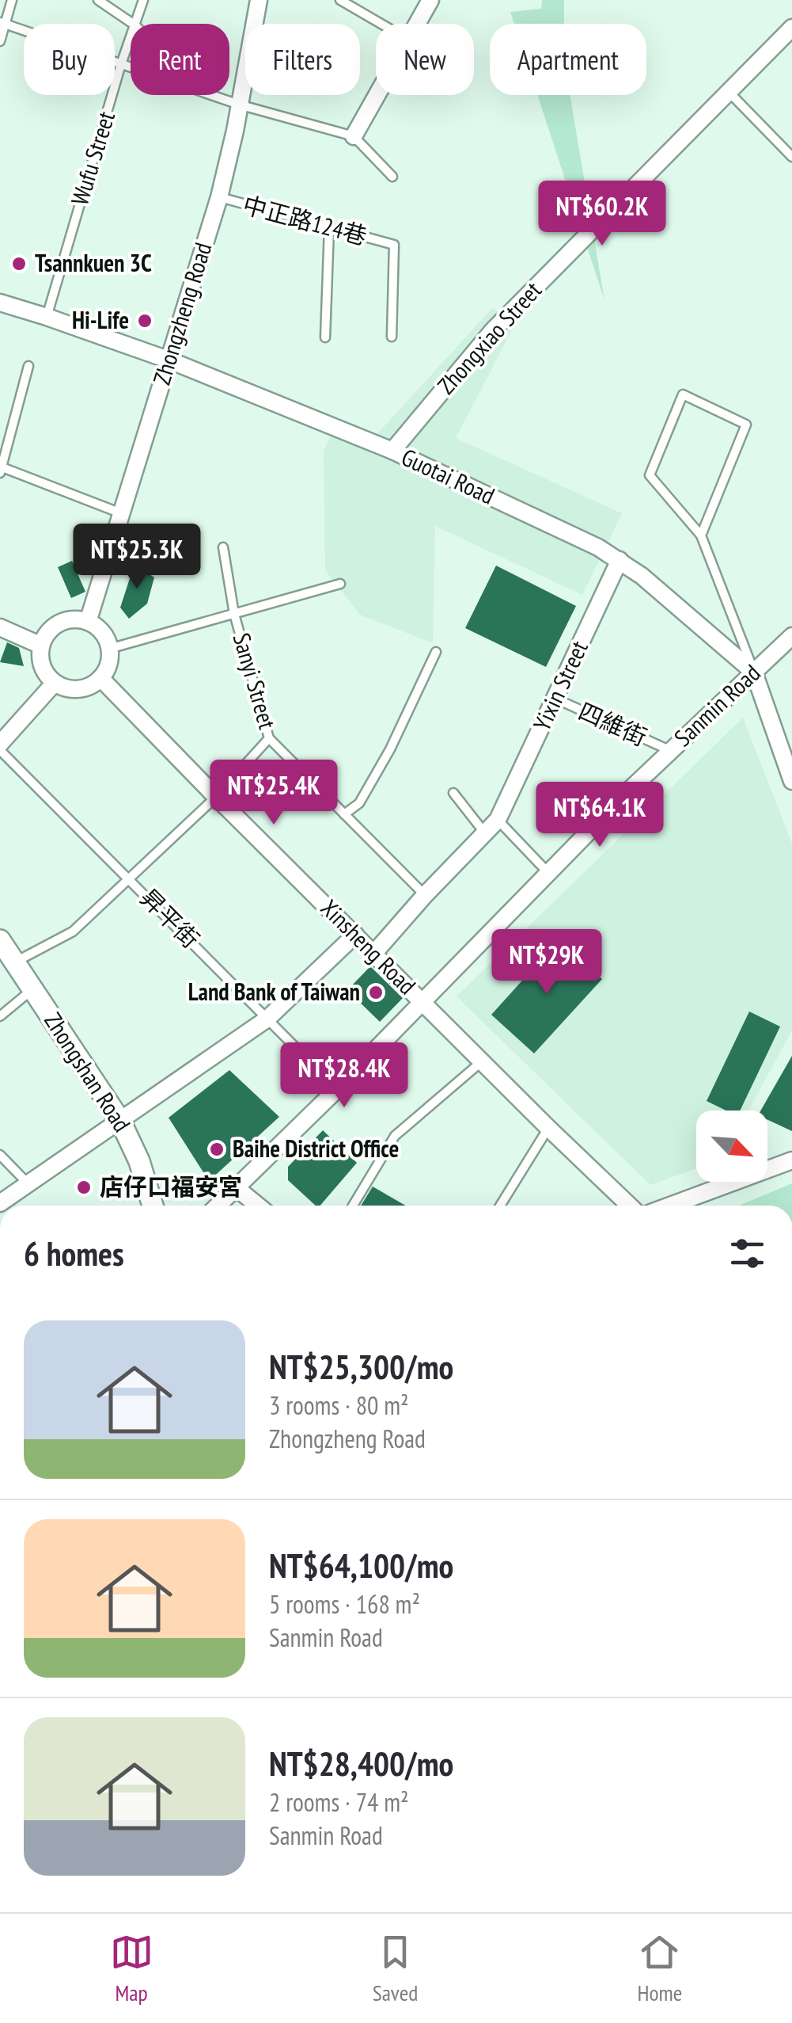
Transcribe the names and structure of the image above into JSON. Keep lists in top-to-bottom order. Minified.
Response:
{"streets":{"street":["Zhongzheng Road","Zhongxiao Street","Guotai Road","Yixin Street","Sanmin Road","Xinsheng Road","Zhongshan Road"],"lane":["Wufu Street","中正路124巷","Sanyi Street","四維街","昇平街"]},"crossings":[["Wufu Street","Guotai Road"],["中正路124巷","Zhongzheng Road"],["Zhongzheng Road","Guotai Road"],["Zhongzheng Road","Xinsheng Road"],["Zhongxiao Street","Guotai Road"],["Guotai Road","Yixin Street"],["Guotai Road","Sanmin Road"],["Sanyi Street","Yixin Street"],["Yixin Street","四維街"],["Yixin Street","Xinsheng Road"],["Sanmin Road","四維街"],["Sanmin Road","昇平街"],["Sanmin Road","Xinsheng Road"]],"places":["Tsannkuen 3C","Hi-Life","Land Bank of Taiwan","Baihe District Office","店仔口福安宮"],"north":"bottom right","page":{"chip":["Buy","Rent","Filters","New","Apartment"],"price":["NT$60.2K","NT$25.3K","NT$25.4K","NT$64.1K","NT$29K","NT$28.4K"],"heading":"6 homes","list":[{"name":"NT$25,300/mo","note":"3 rooms · 80 m² · Zhongzheng Road"},{"name":"NT$64,100/mo","note":"5 rooms · 168 m² · Sanmin Road"},{"name":"NT$28,400/mo","note":"2 rooms · 74 m² · Sanmin Road"}],"tabs":["Map","Saved","Home"]}}
